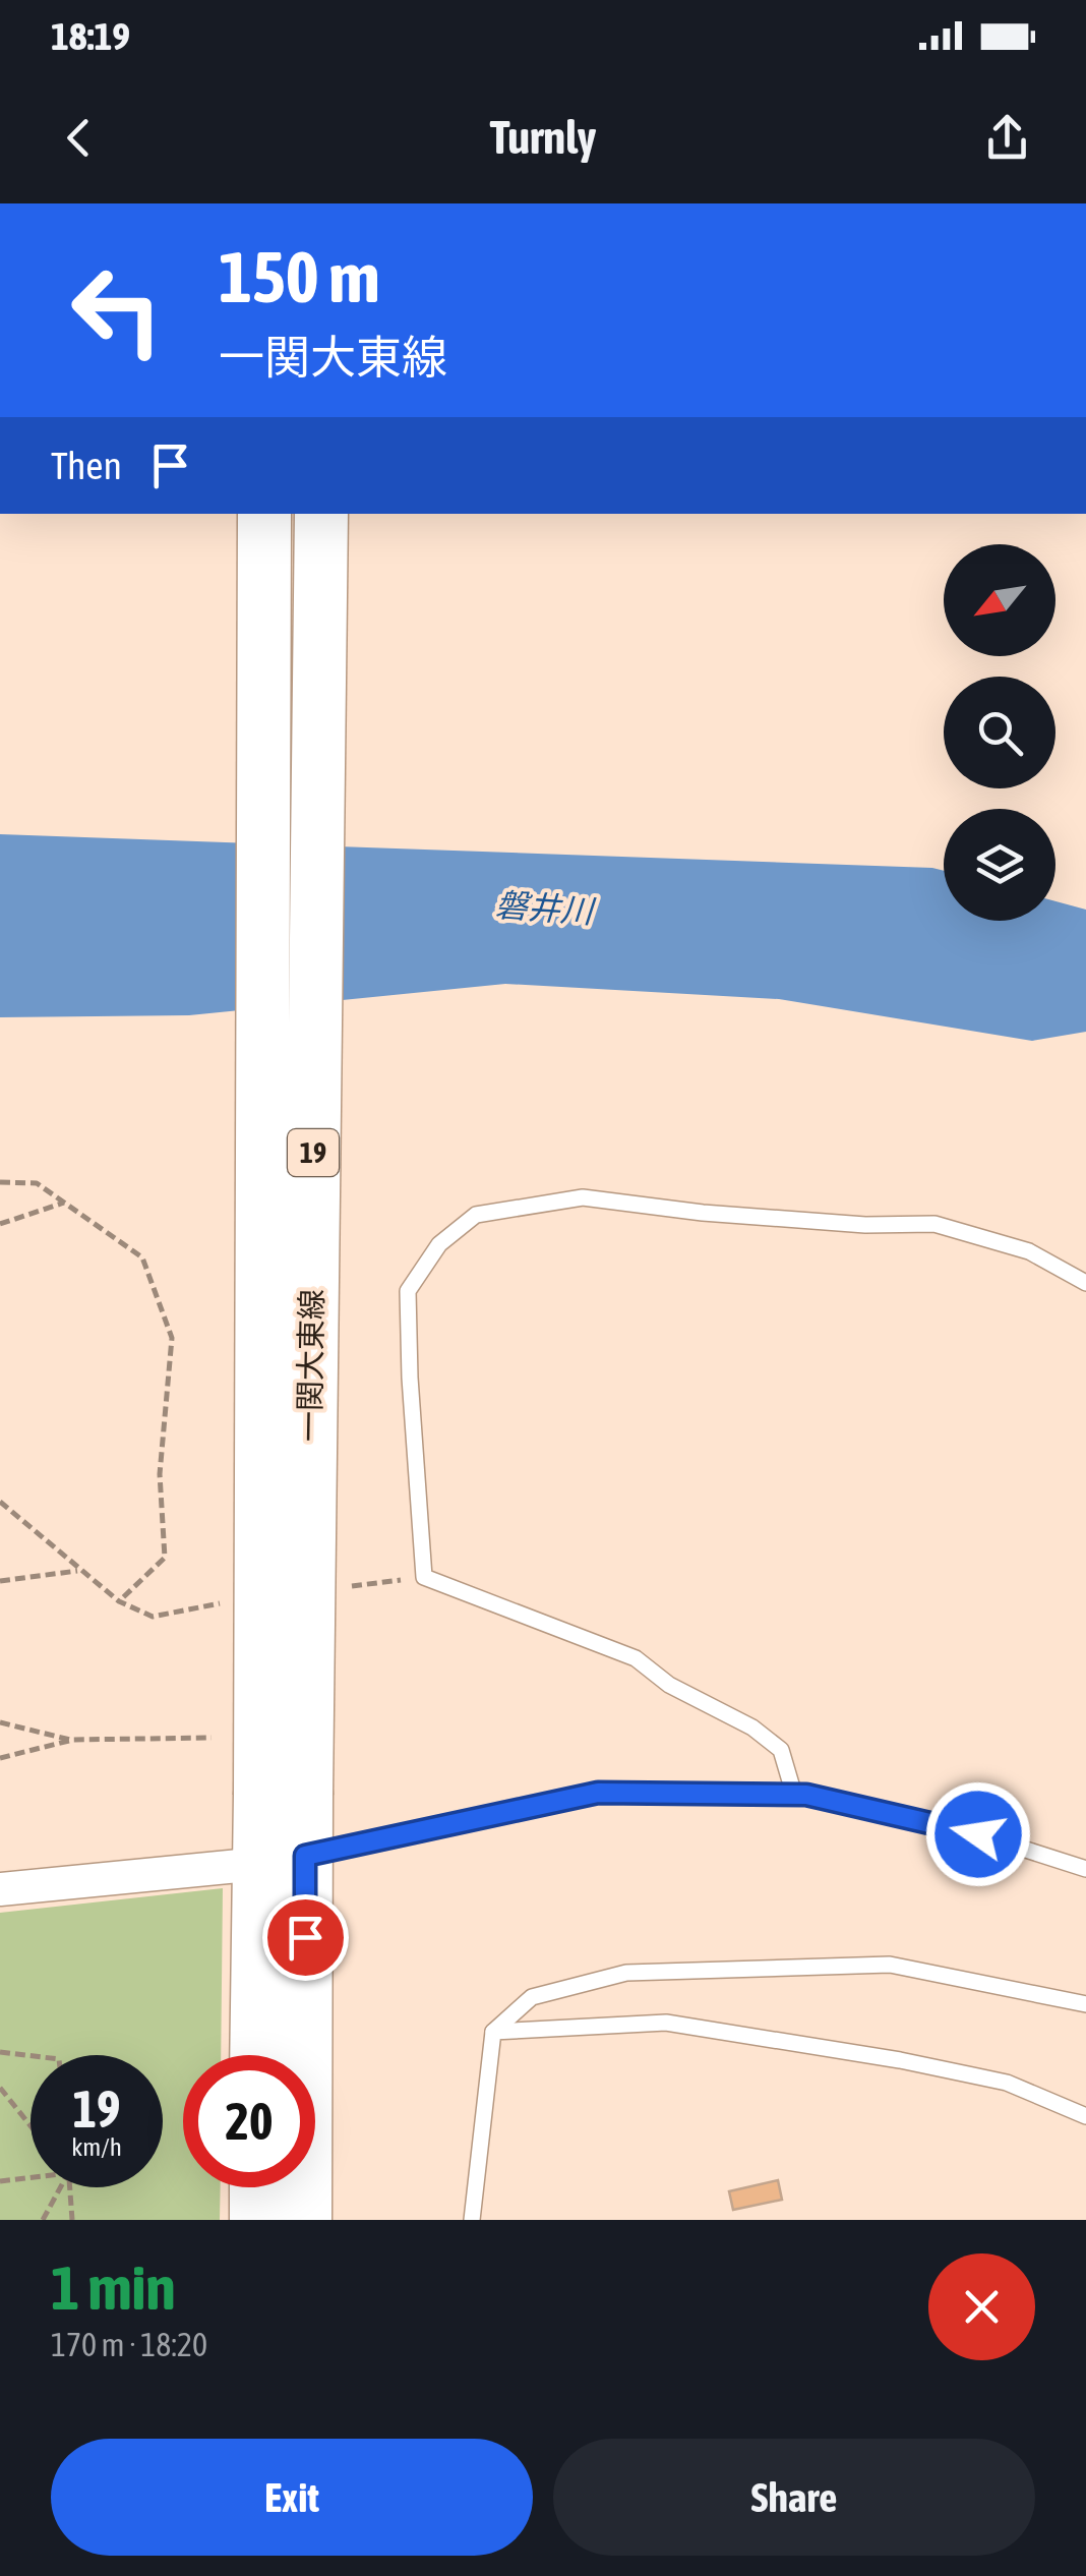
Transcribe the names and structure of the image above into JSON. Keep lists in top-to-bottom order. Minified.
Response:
{"streets":{"main road":["19","一関大東線"]},"water":["磐井川"],"north":"bottom left","page":{"status":"18:19","header":"Turnly","turn":["150 m","一関大東線"],"then":"Then","speed":"19 km/h","limit":"20","heading":["1 min","170 m · 18:20"],"buttons":["Exit","Share"]}}
